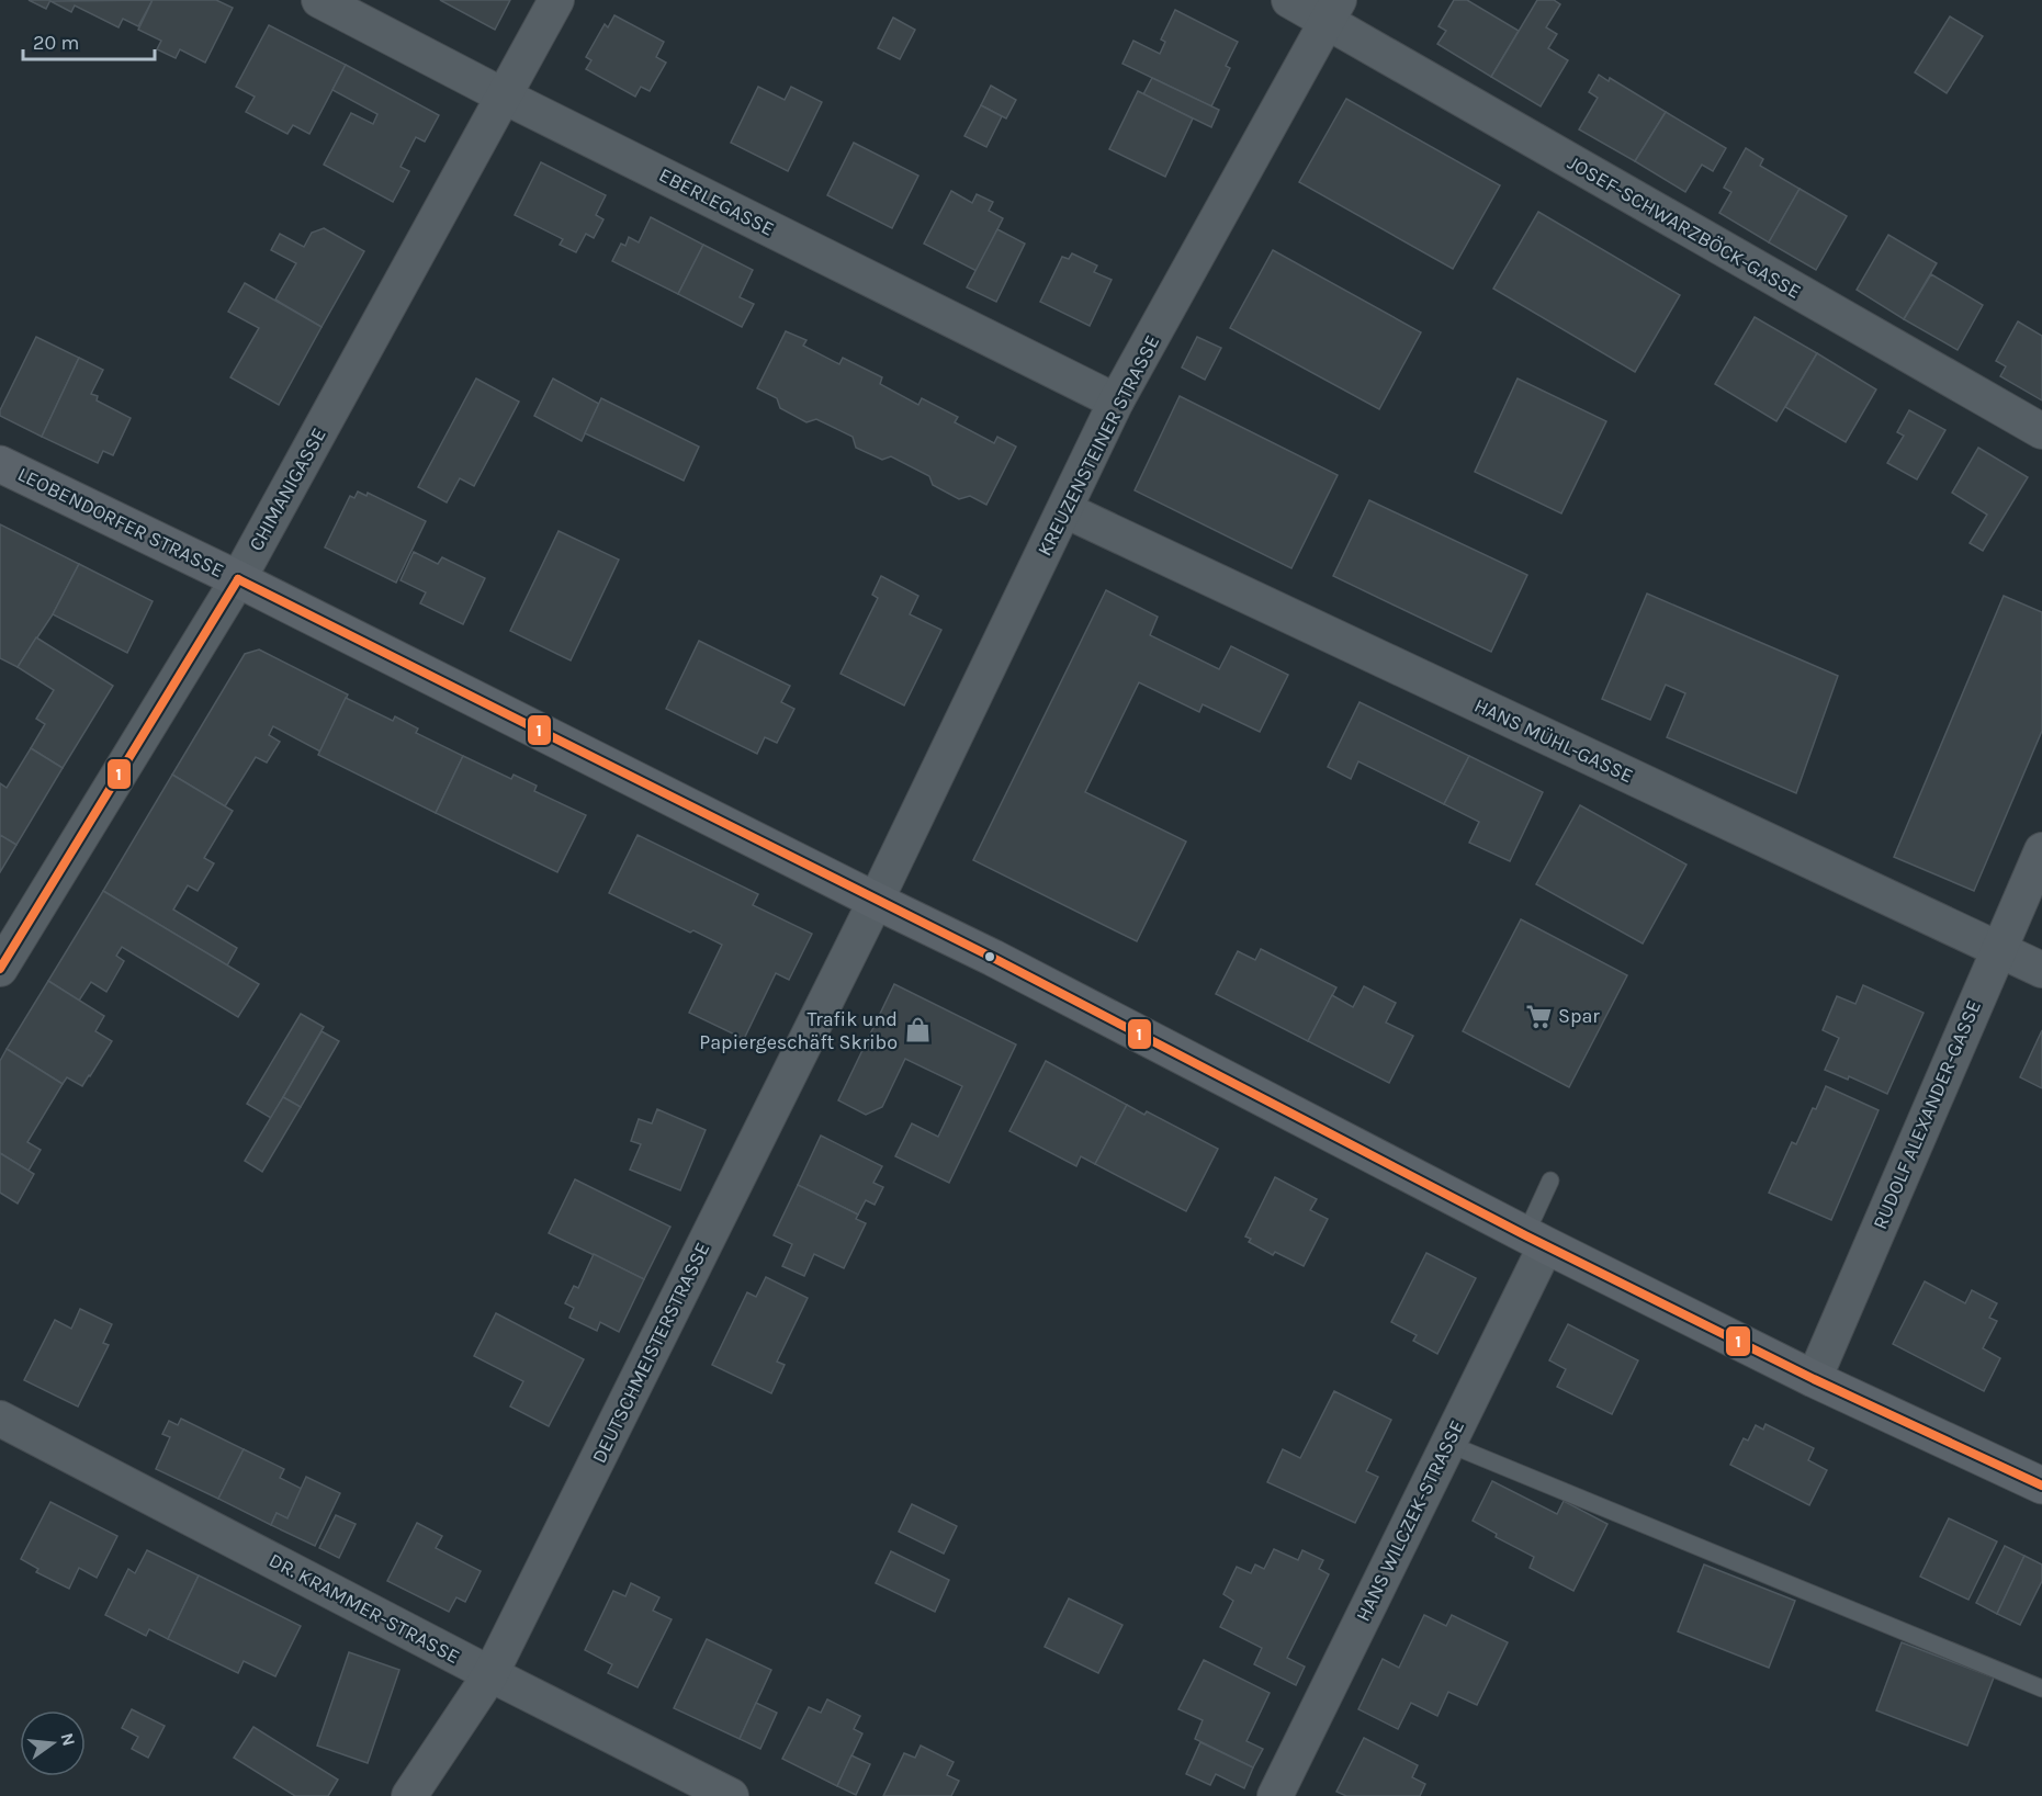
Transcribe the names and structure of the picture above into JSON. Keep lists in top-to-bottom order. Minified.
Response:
{"streets":{"main road":["LEOBENDORFER STRASSE"],"street":["EBERLEGASSE","JOSEF-SCHWARZBÖCK-GASSE","KREUZENSTEINER STRASSE","CHIMANIGASSE","HANS MÜHL-GASSE","RUDOLF ALEXANDER-GASSE","DEUTSCHMEISTERSTRASSE","HANS WILCZEK-STRASSE","DR. KRAMMER-STRASSE"]},"crossings":[["EBERLEGASSE","KREUZENSTEINER STRASSE"],["EBERLEGASSE","CHIMANIGASSE"],["JOSEF-SCHWARZBÖCK-GASSE","KREUZENSTEINER STRASSE"],["KREUZENSTEINER STRASSE","LEOBENDORFER STRASSE"],["KREUZENSTEINER STRASSE","HANS MÜHL-GASSE"],["KREUZENSTEINER STRASSE","DEUTSCHMEISTERSTRASSE"],["CHIMANIGASSE","LEOBENDORFER STRASSE"],["LEOBENDORFER STRASSE","RUDOLF ALEXANDER-GASSE"],["LEOBENDORFER STRASSE","DEUTSCHMEISTERSTRASSE"],["LEOBENDORFER STRASSE","HANS WILCZEK-STRASSE"],["HANS MÜHL-GASSE","RUDOLF ALEXANDER-GASSE"],["DEUTSCHMEISTERSTRASSE","DR. KRAMMER-STRASSE"]],"places":{"supermarket":["Spar"],"shop":["Trafik und Papiergeschäft Skribo"]},"lines":["transit line 1"],"scale_bar":"20 m","north":"right"}
